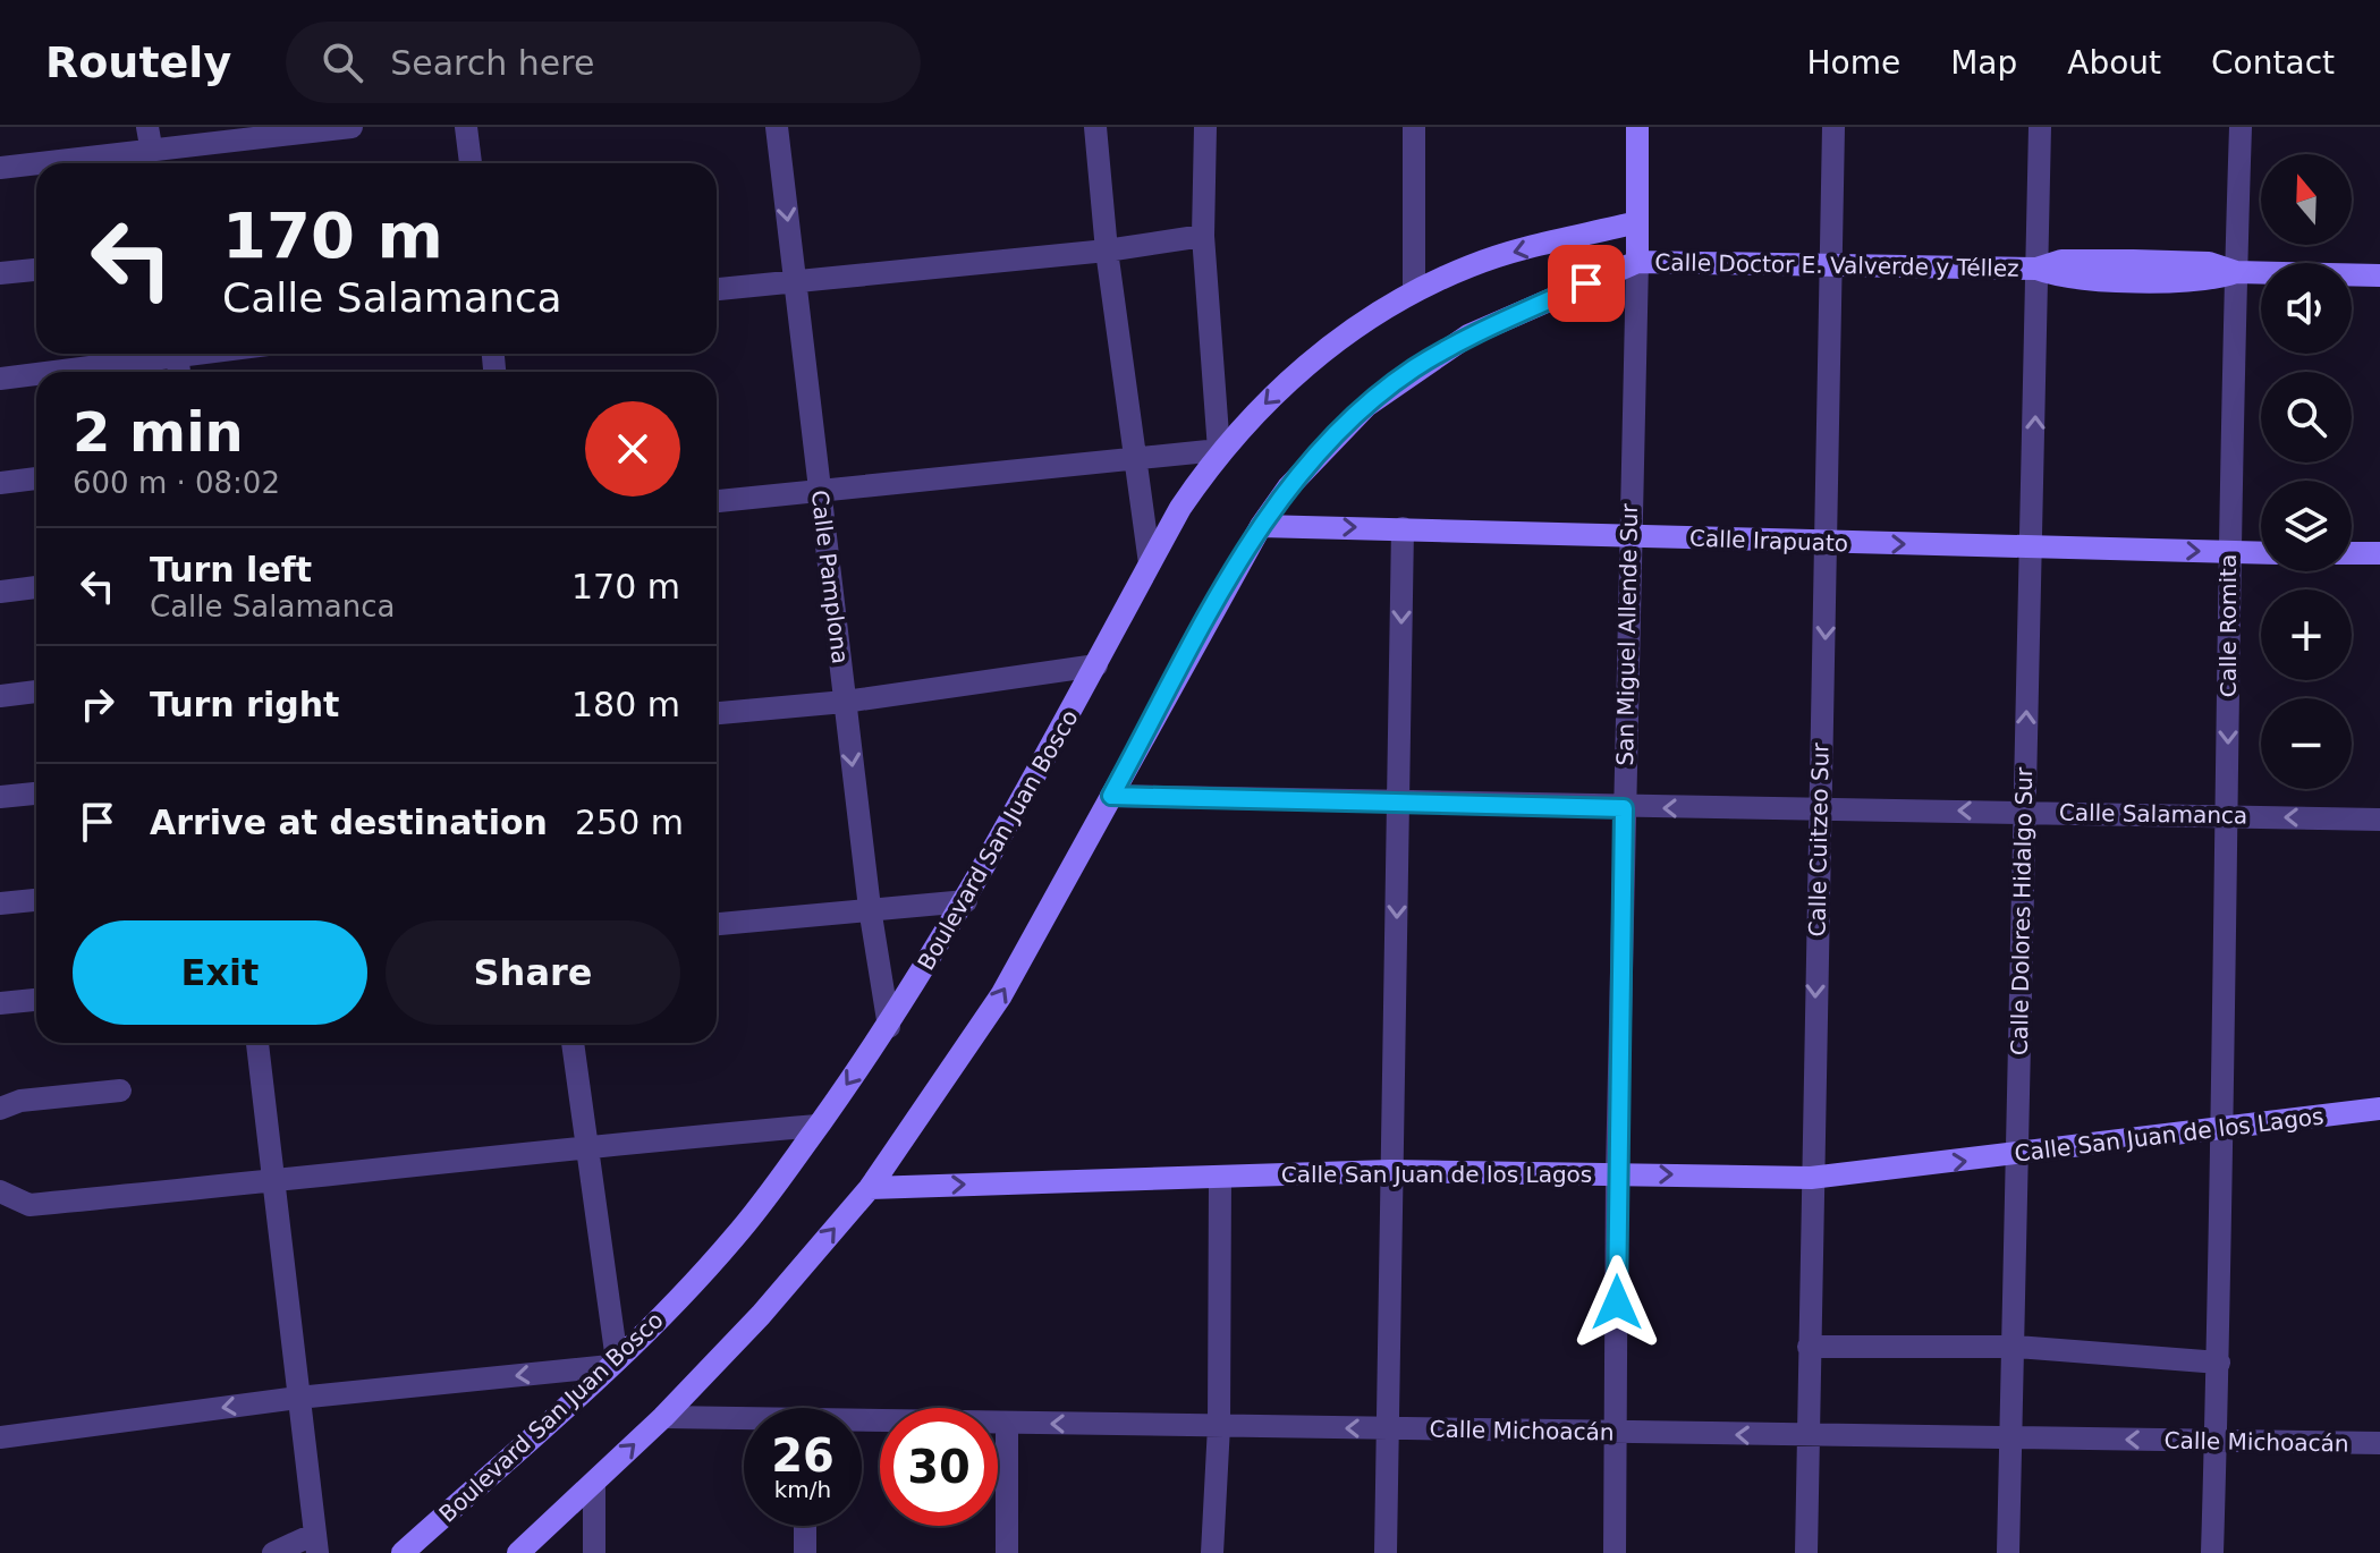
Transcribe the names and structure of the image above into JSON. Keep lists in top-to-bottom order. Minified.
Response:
{"streets":{"street":["Calle Doctor E. Valverde y Téllez","Calle Irapuato","Calle Pamplona","Calle Romita","San Miguel Allende Sur","Calle Salamanca","Boulevard San Juan Bosco","Calle Cuitzeo Sur","Calle Dolores Hidalgo Sur","Calle San Juan de los Lagos","Calle Michoacán"]},"crossings":[["Calle Doctor E. Valverde y Téllez","Calle Romita"],["Calle Doctor E. Valverde y Téllez","San Miguel Allende Sur"],["Calle Doctor E. Valverde y Téllez","Calle Cuitzeo Sur"],["Calle Doctor E. Valverde y Téllez","Calle Dolores Hidalgo Sur"],["Calle Irapuato","Calle Romita"],["Calle Irapuato","San Miguel Allende Sur"],["Calle Irapuato","Calle Cuitzeo Sur"],["Calle Irapuato","Calle Dolores Hidalgo Sur"],["Calle Pamplona","Boulevard San Juan Bosco"],["Calle Romita","Calle Salamanca"],["Calle Romita","Calle San Juan de los Lagos"],["Calle Romita","Calle Michoacán"],["San Miguel Allende Sur","Calle Salamanca"],["San Miguel Allende Sur","Calle San Juan de los Lagos"],["San Miguel Allende Sur","Calle Michoacán"],["Calle Salamanca","Calle Cuitzeo Sur"],["Calle Salamanca","Calle Dolores Hidalgo Sur"],["Calle Cuitzeo Sur","Calle San Juan de los Lagos"],["Calle Cuitzeo Sur","Calle Michoacán"],["Calle Dolores Hidalgo Sur","Calle San Juan de los Lagos"],["Calle Dolores Hidalgo Sur","Calle Michoacán"]],"one_way":["Calle Irapuato","Calle Pamplona","Calle Salamanca","Calle Cuitzeo Sur","Calle Dolores Hidalgo Sur","Calle San Juan de los Lagos","Calle Michoacán"],"north":"top","page":{"header":"Routely","search":"Search here","nav":["Home","Map","About","Contact"],"map_buttons":["+","−"],"turn":["170 m","Calle Salamanca"],"heading":["2 min","600 m · 08:02"],"list":[{"name":"Turn left","note":"Calle Salamanca","value":"170 m"},{"name":"Turn right","value":"180 m"},{"name":"Arrive at destination","value":"250 m"}],"buttons":["Exit","Share"],"speed":"26 km/h","limit":"30"}}
